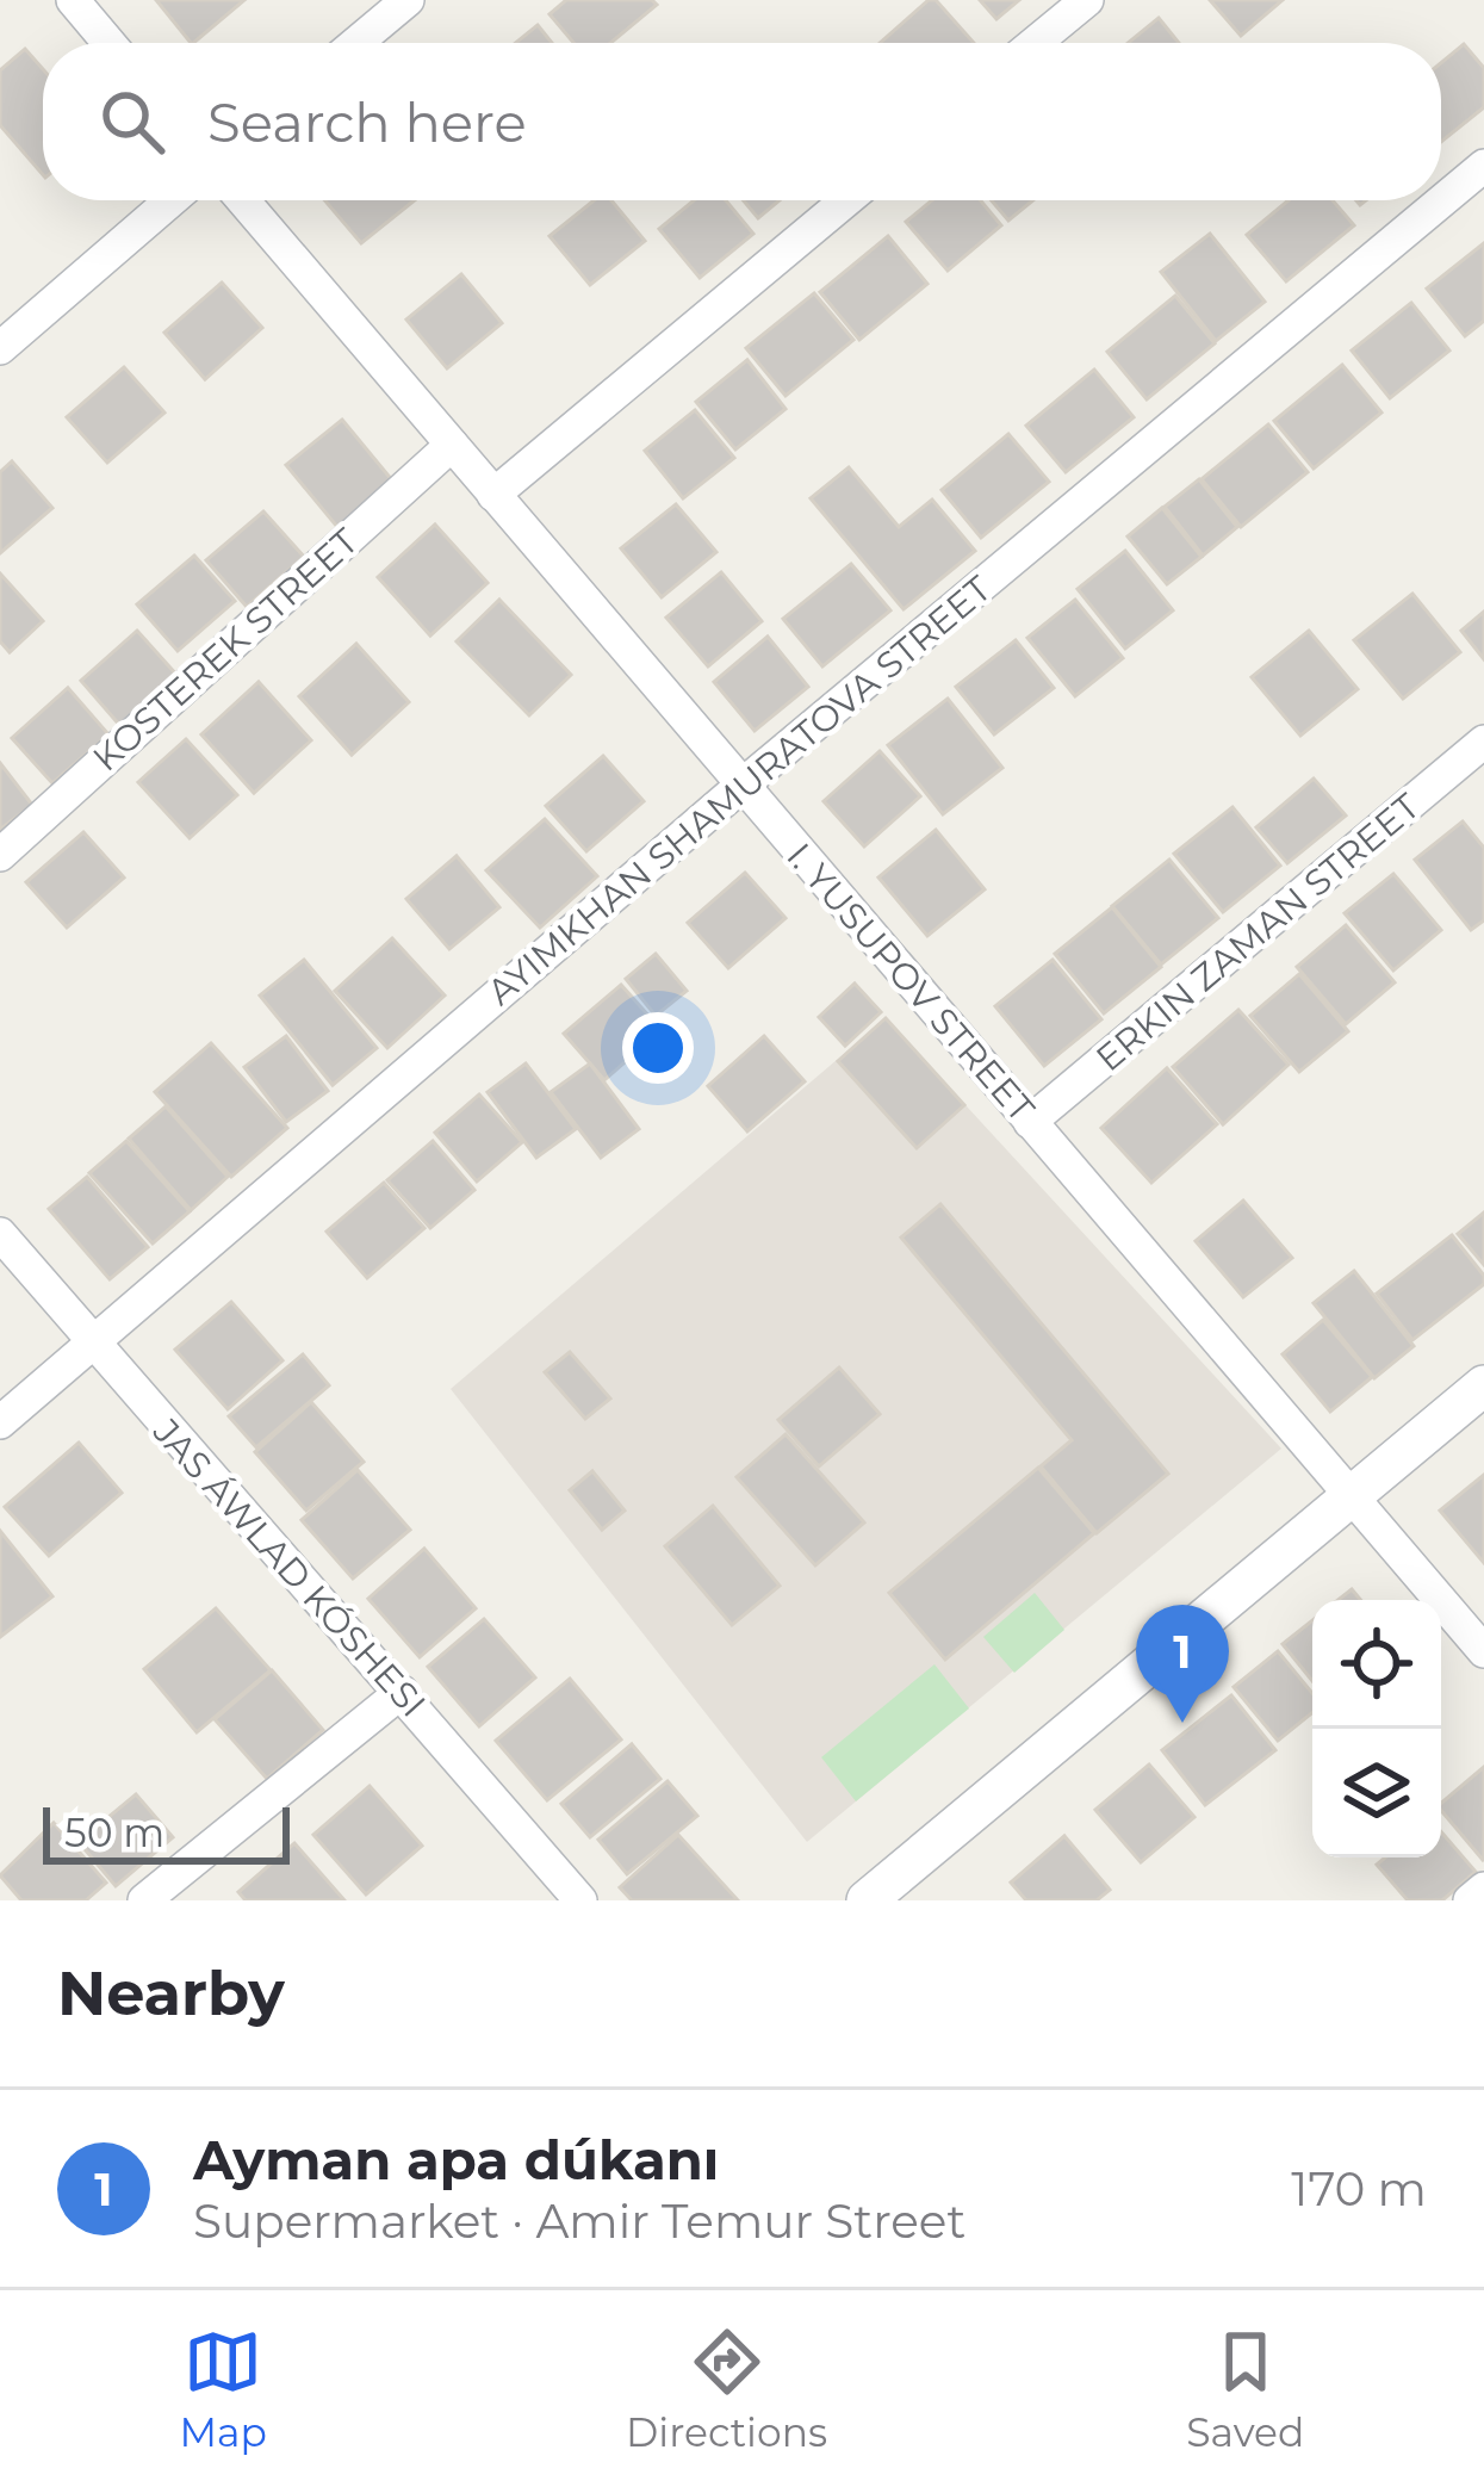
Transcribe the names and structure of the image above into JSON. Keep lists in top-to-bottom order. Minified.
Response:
{"streets":{"street":["KOSTEREK STREET","AYIMKHAN SHAMURATOVA STREET","ERKIN ZAMAN STREET","I. YUSUPOV STREET","JAS ÁWLAD KÓSHESI"]},"crossings":[["KOSTEREK STREET","I. YUSUPOV STREET"],["AYIMKHAN SHAMURATOVA STREET","I. YUSUPOV STREET"],["AYIMKHAN SHAMURATOVA STREET","JAS ÁWLAD KÓSHESI"],["ERKIN ZAMAN STREET","I. YUSUPOV STREET"]],"scale_bar":"50 m","page":{"search":"Search here","pins":"1","scale":"50 m","heading":"Nearby","list":[{"mark":"1","name":"Ayman apa dúkanı","note":"Supermarket · Amir Temur Street","value":"170 m"}],"nav":["Map","Directions","Saved"]}}
